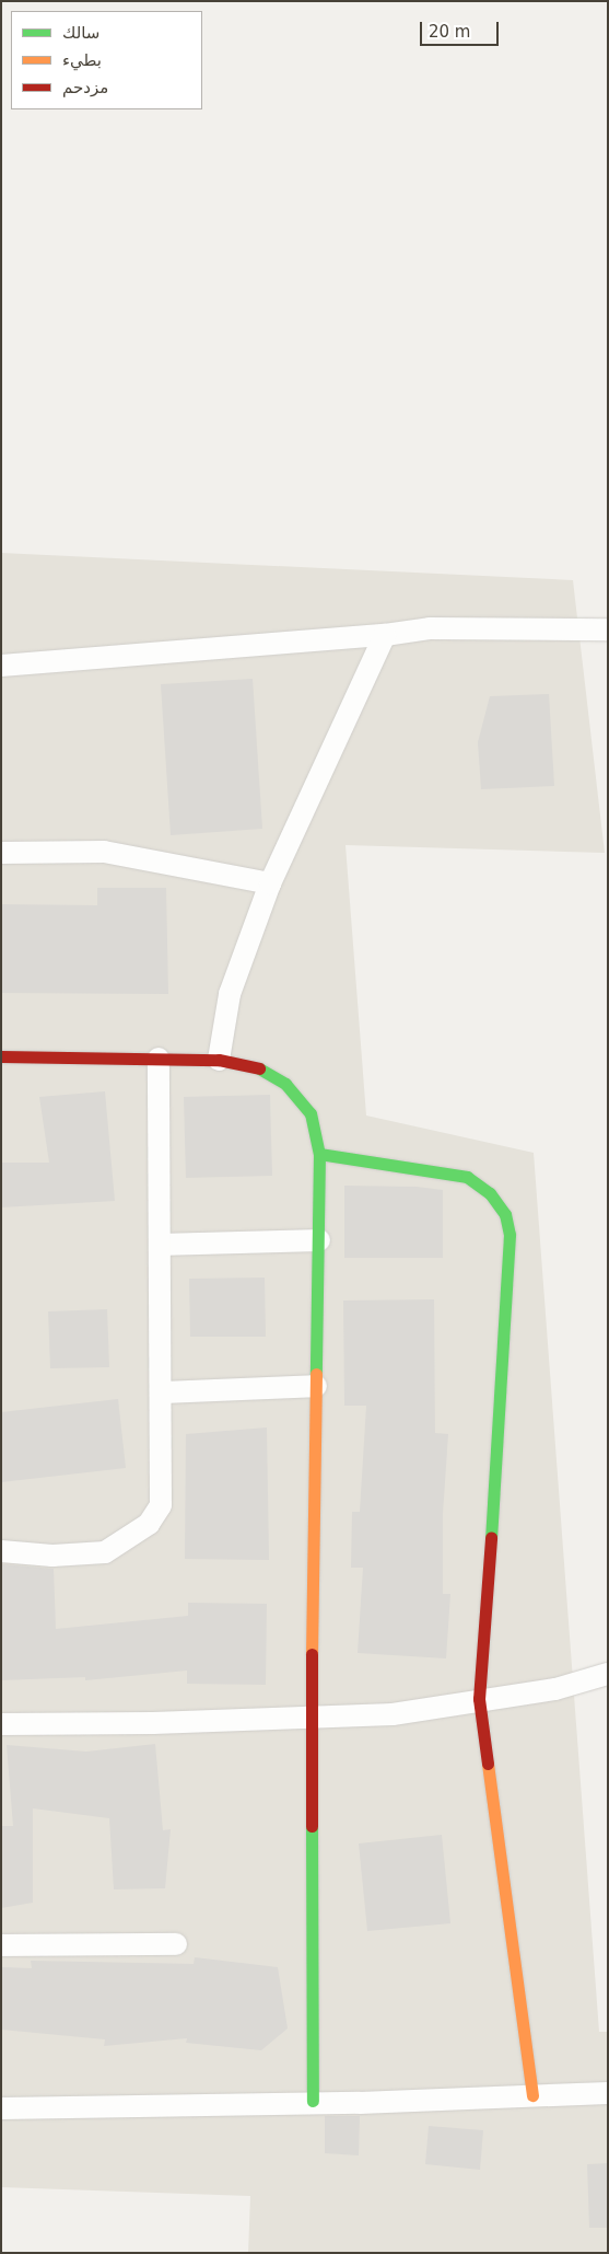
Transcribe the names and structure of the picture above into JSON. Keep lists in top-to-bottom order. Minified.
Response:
{"legend":["سالك","بطيء","مزدحم"],"scale_bar":"20 m"}
